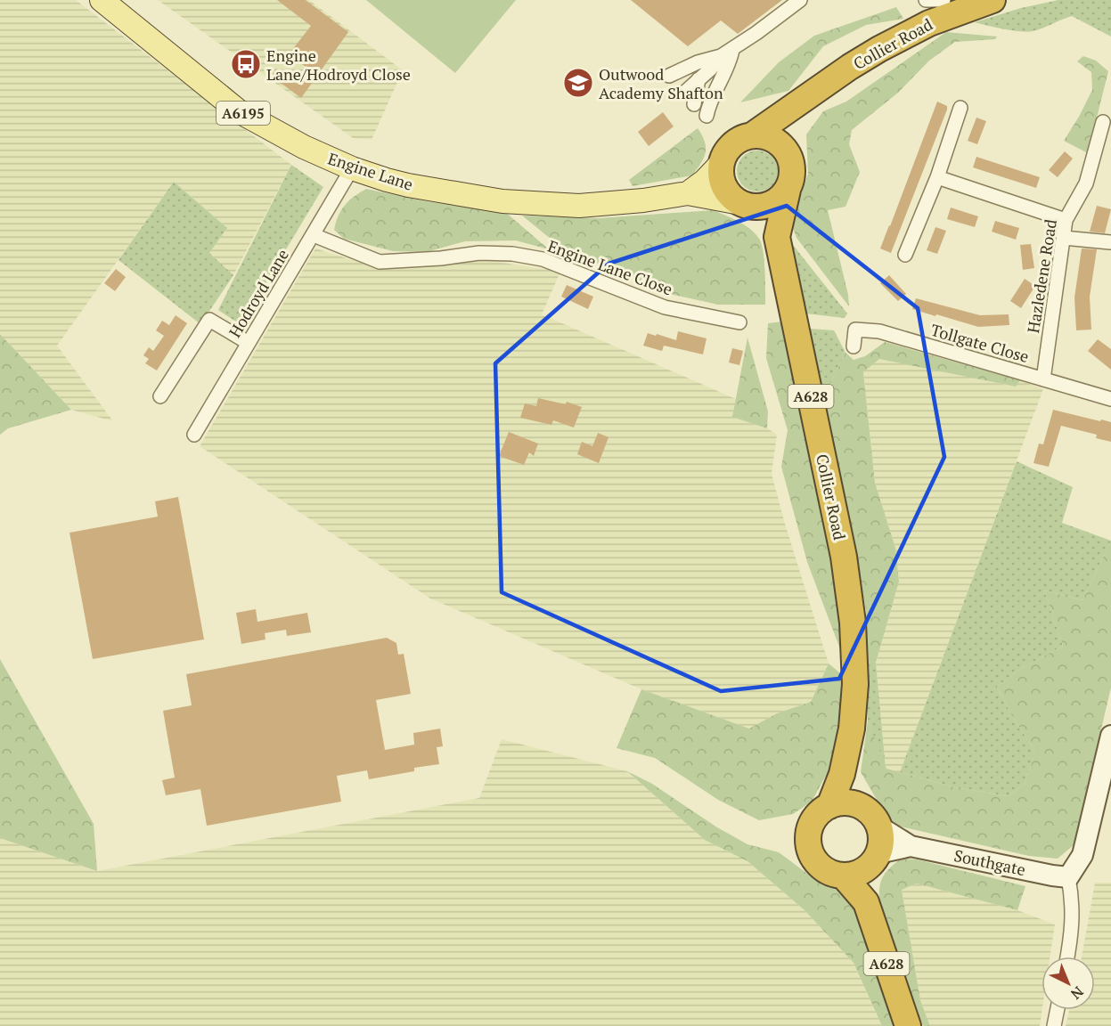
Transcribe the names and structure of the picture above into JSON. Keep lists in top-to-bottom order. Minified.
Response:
{"streets":{"highway":["Collier Road","A628"],"main road":["A6195","Engine Lane"],"street":["Engine Lane Close","Hazledene Road","Hodroyd Lane","Tollgate Close","Southgate"]},"crossings":[["Collier Road","Engine Lane"],["Collier Road","A628"],["Collier Road","Southgate"],["Engine Lane","Hodroyd Lane"],["Engine Lane","A628"],["Engine Lane Close","Hodroyd Lane"],["Hazledene Road","Tollgate Close"],["A628","Southgate"]],"places":{"bus stop":["Engine Lane/Hodroyd Close"],"school or university":["Outwood Academy Shafton"]},"north":"bottom right"}
